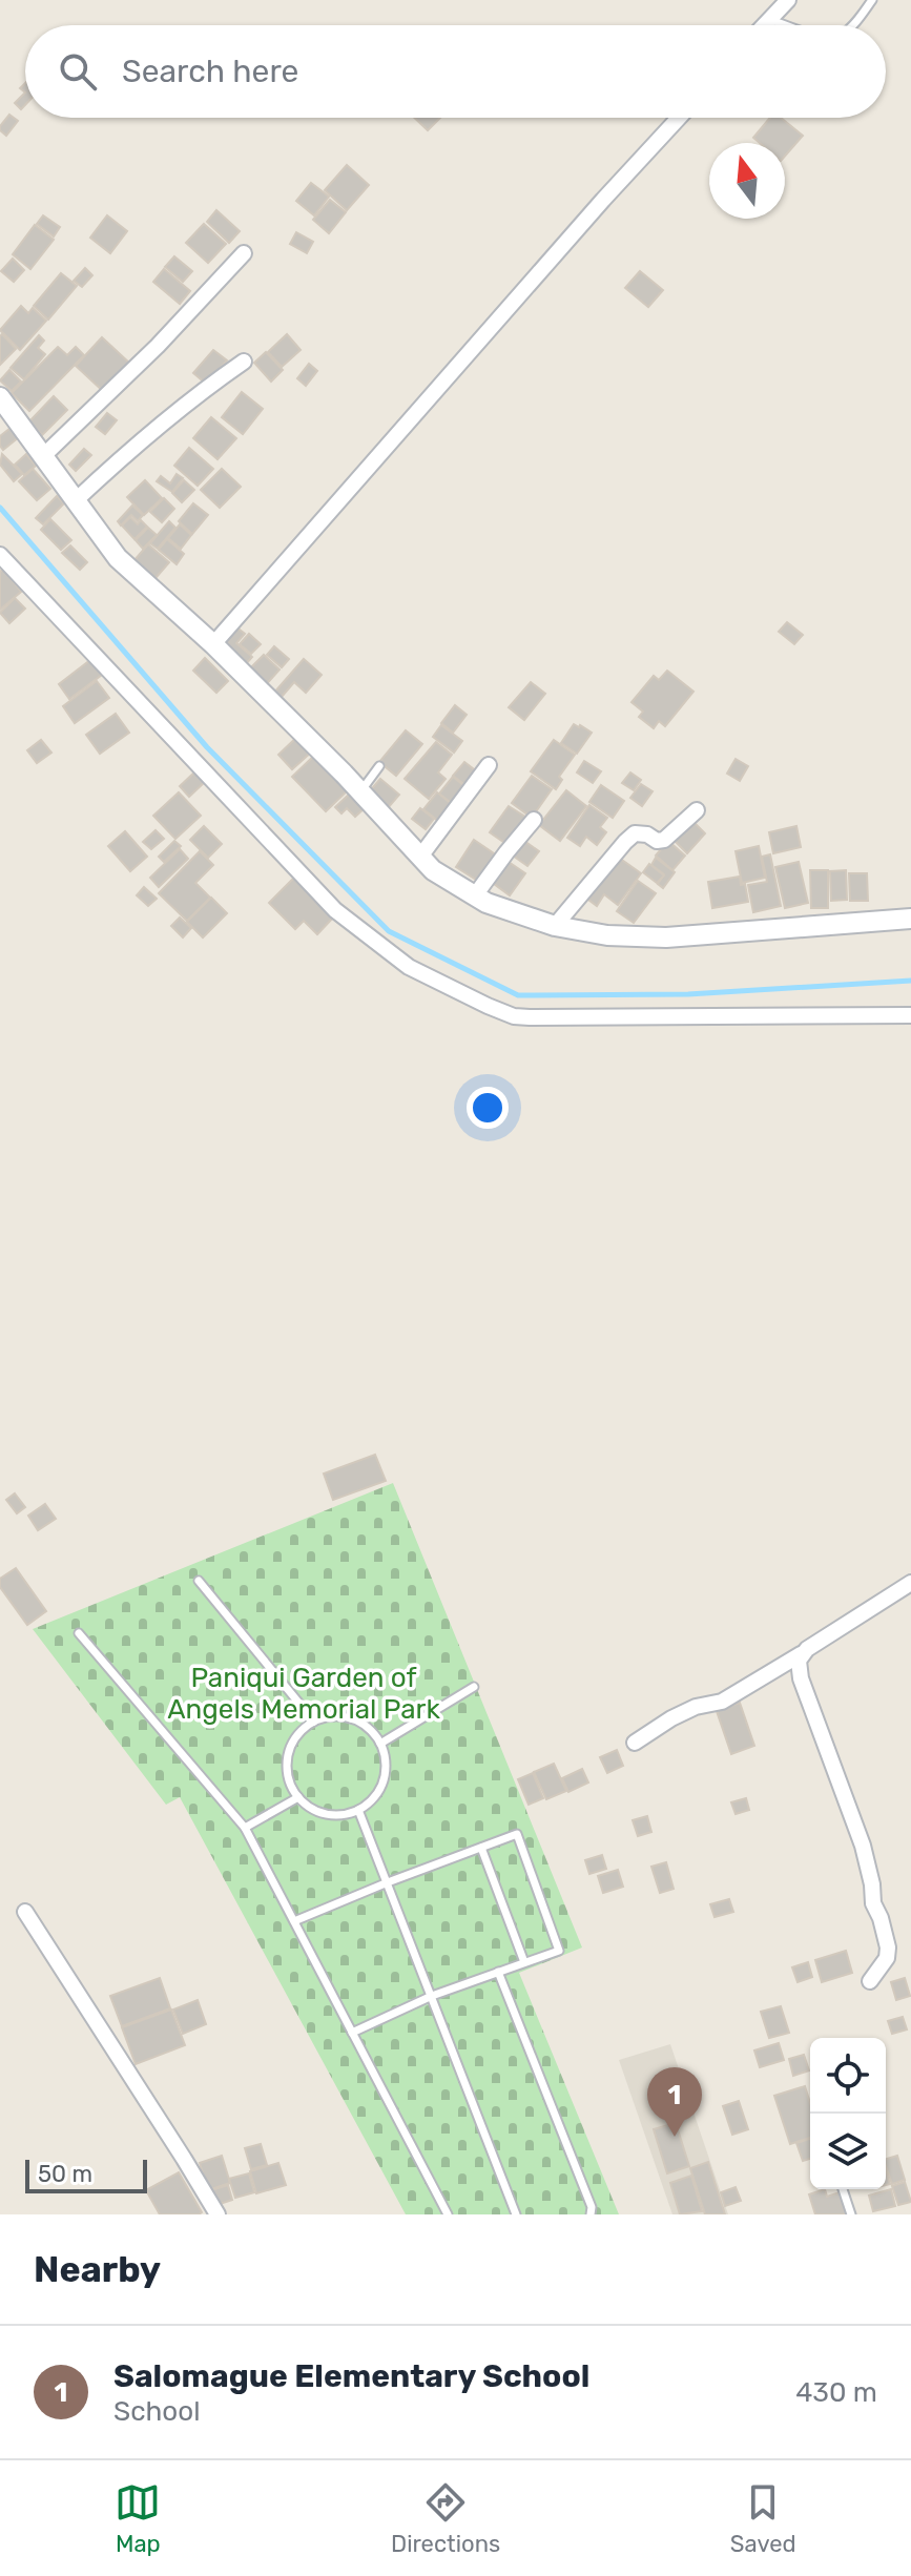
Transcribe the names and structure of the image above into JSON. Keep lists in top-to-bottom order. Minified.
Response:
{"parks":["Paniqui Garden of Angels Memorial Park"],"scale_bar":"50 m","north":"top","page":{"search":"Search here","pins":"1","scale":"50 m","heading":"Nearby","list":[{"mark":"1","name":"Salomague Elementary School","note":"School","value":"430 m"}],"nav":["Map","Directions","Saved"]}}
